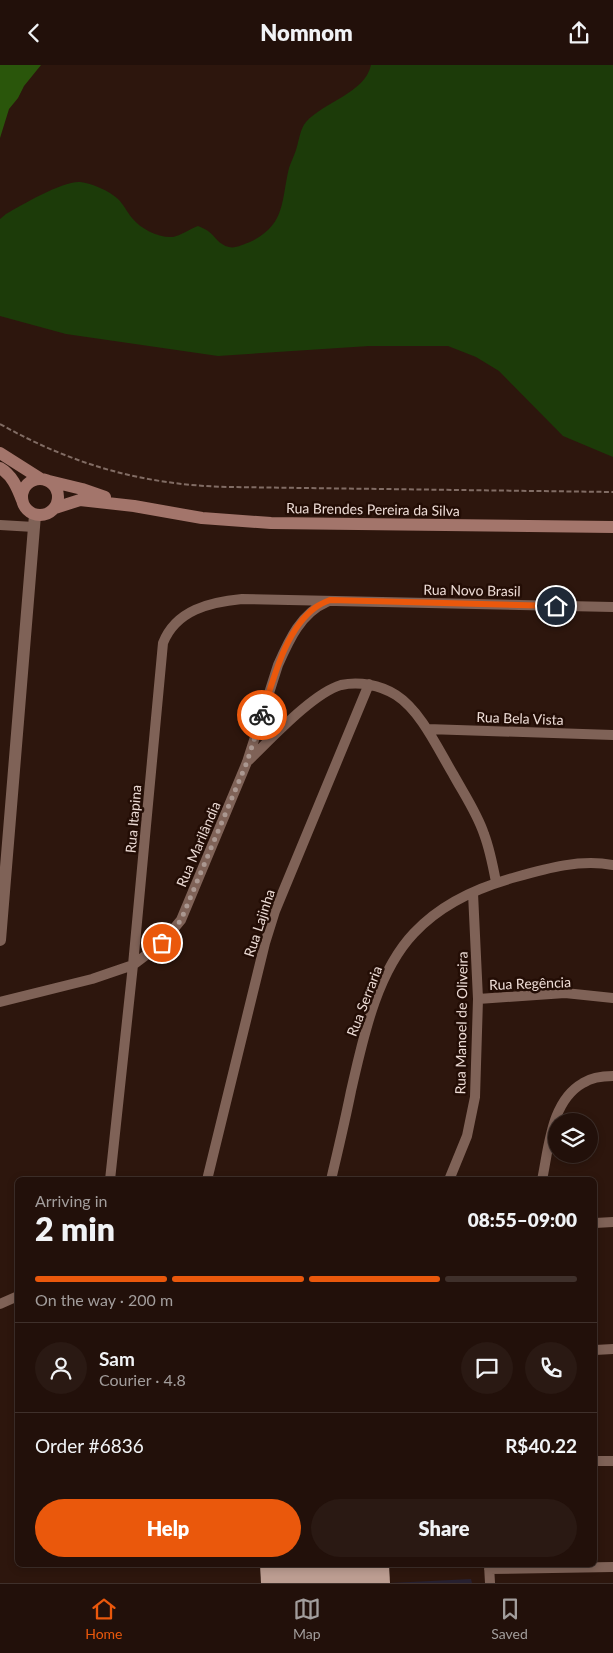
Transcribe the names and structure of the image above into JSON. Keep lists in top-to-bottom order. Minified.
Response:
{"streets":{"main road":["Rua Brendes Pereira da Silva"],"street":["Rua Novo Brasil","Rua Bela Vista","Rua Itapina","Rua Marilândia","Rua Lajinha","Rua Regência","Rua Serraria","Rua Manoel de Oliveira"]},"crossings":[["Rua Novo Brasil","Rua Itapina"],["Rua Novo Brasil","Rua Marilândia"],["Rua Itapina","Rua Marilândia"],["Rua Regência","Rua Manoel de Oliveira"],["Rua Serraria","Rua Manoel de Oliveira"]],"page":{"header":"Nomnom","heading":["2 min","Arriving in","08:55–09:00"],"panel":["Sam","Courier · 4.8","Order #6836","R$40.22"],"bar":"On the way · 200 m","buttons":["Help","Share"],"tabs":["Home","Map","Saved"]}}
